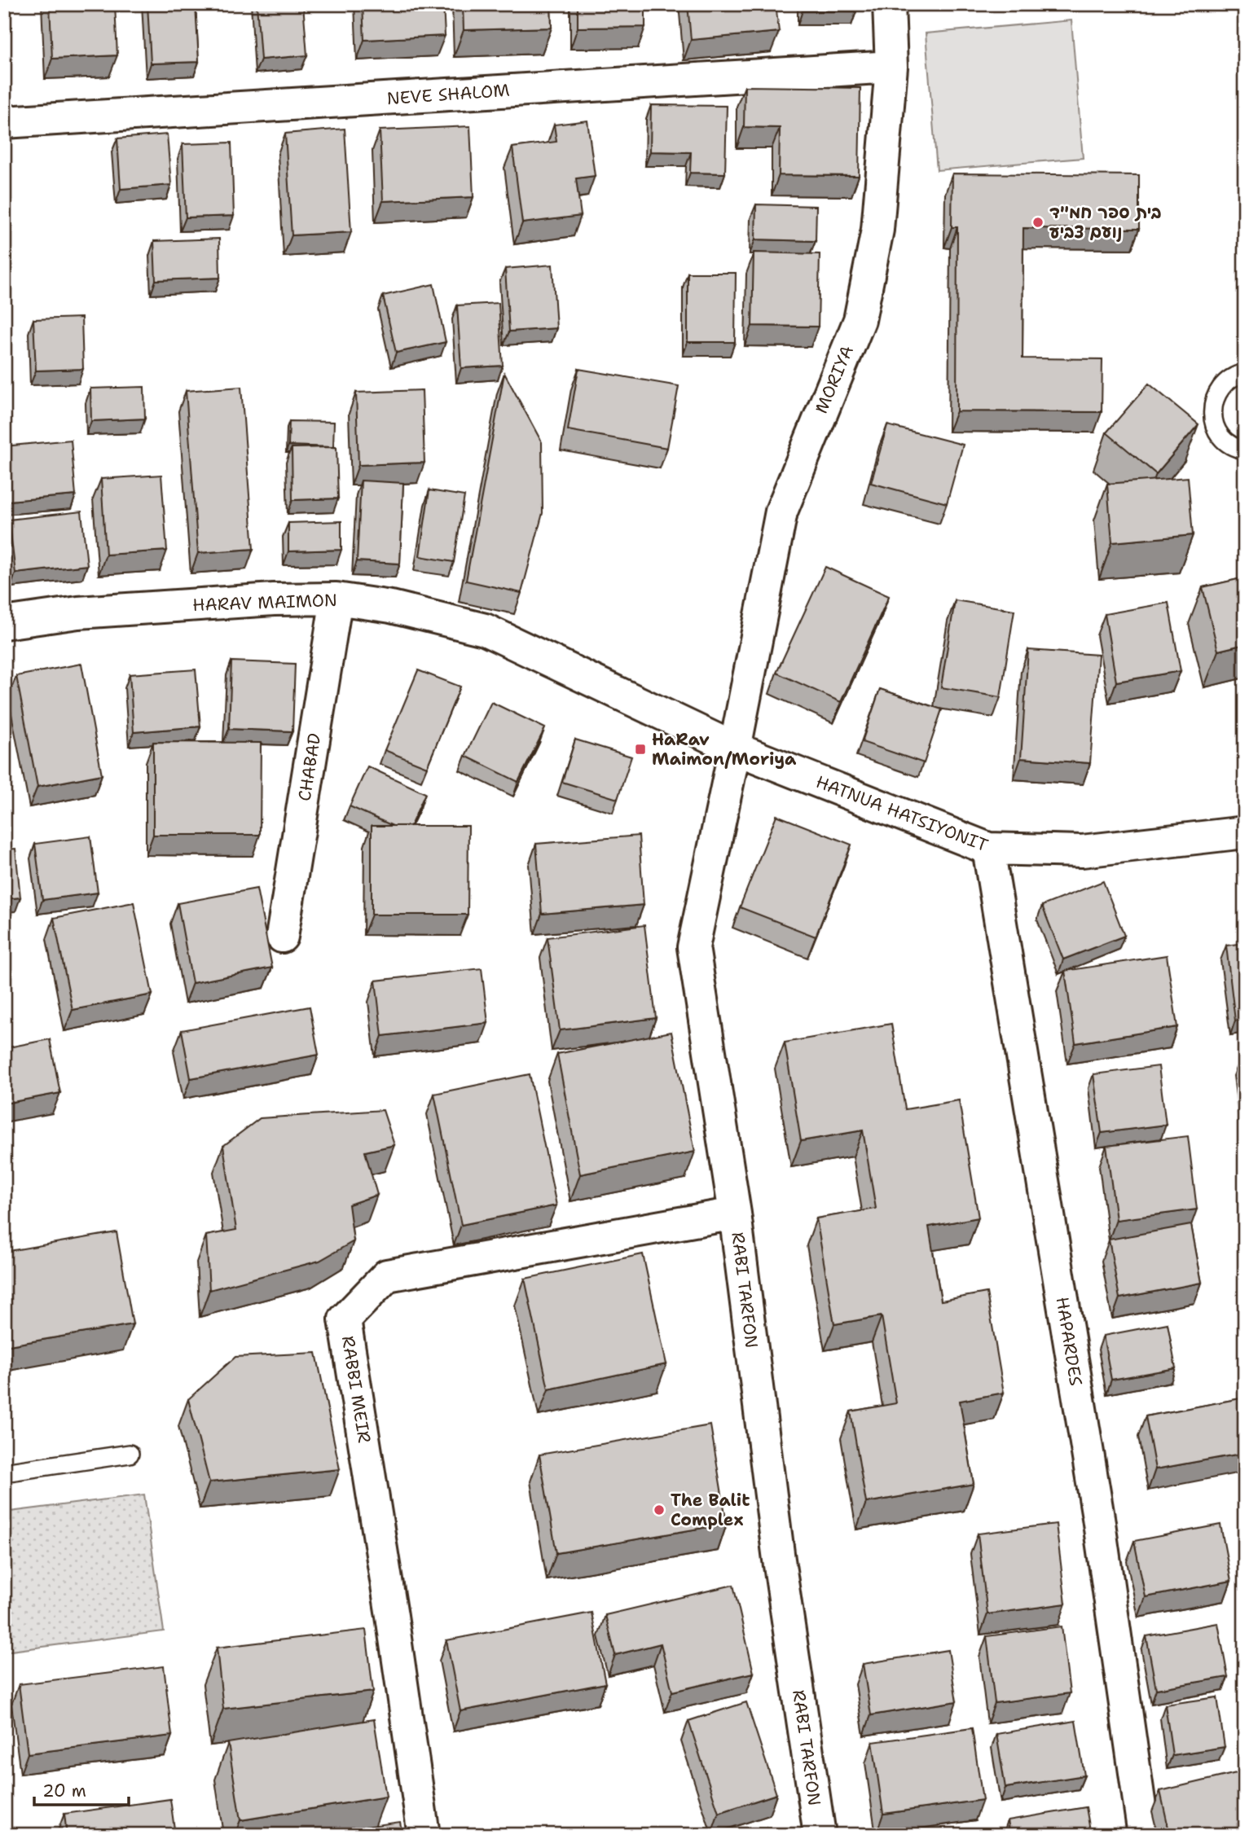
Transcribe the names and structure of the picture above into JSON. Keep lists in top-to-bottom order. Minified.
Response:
{"streets":{"street":["NEVE SHALOM","MORIYA","HARAV MAIMON","CHABAD","HATNUA HATSIYONIT","RABI TARFON","HAPARDES","RABBI MEIR"]},"crossings":[["NEVE SHALOM","MORIYA"],["MORIYA","HARAV MAIMON"],["MORIYA","HATNUA HATSIYONIT"],["MORIYA","RABI TARFON"],["HARAV MAIMON","CHABAD"],["HARAV MAIMON","HATNUA HATSIYONIT"],["HARAV MAIMON","RABI TARFON"],["HATNUA HATSIYONIT","RABI TARFON"],["HATNUA HATSIYONIT","HAPARDES"],["RABI TARFON","RABBI MEIR"]],"places":{"other":["בית ספר חמ\"ד נועם צביע","The Balit Complex"],"transit":["HaRav Maimon/Moriya"]},"scale_bar":"20 m"}
